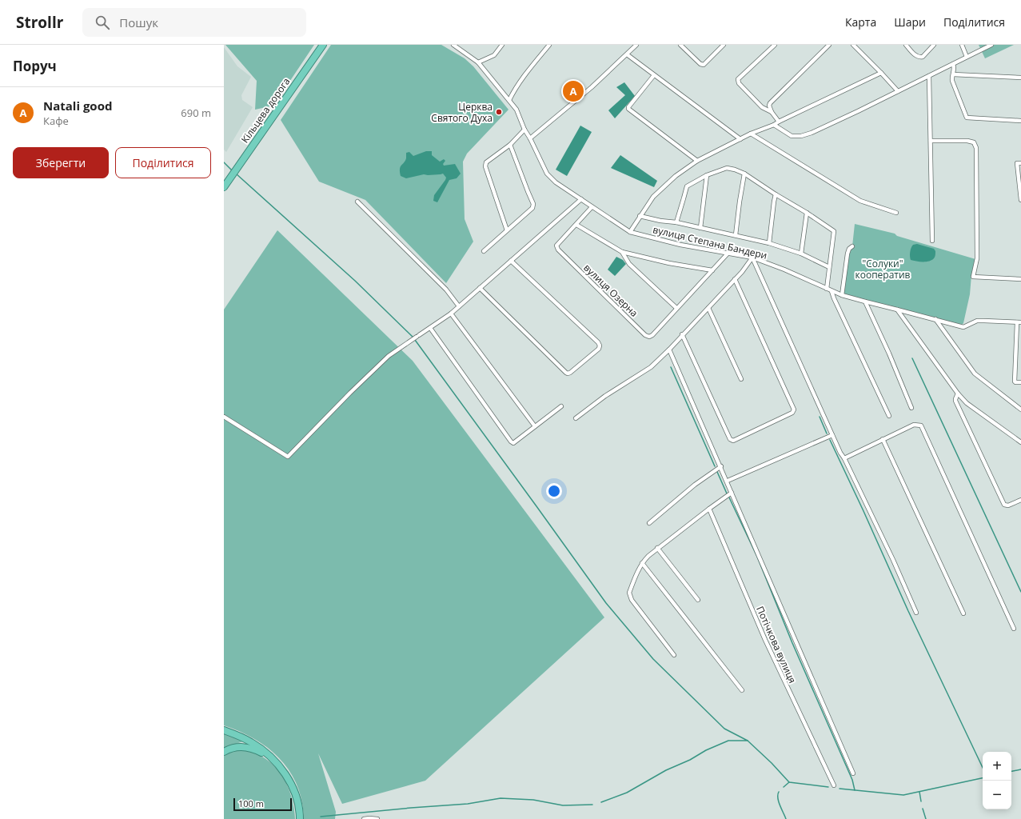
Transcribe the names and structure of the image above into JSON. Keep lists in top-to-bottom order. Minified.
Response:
{"streets":{"highway":["Кільцева дорога"],"street":["вулиця Степана Бандери","вулиця Озерна","Потічкова вулиця"]},"crossings":[["вулиця Степана Бандери","вулиця Озерна"]],"parks":["\"Солуки\" кооператив"],"places":["Церква Святого Духа"],"scale_bar":"100 m","page":{"header":"Strollr","search":"Пошук","nav":["Карта","Шари","Поділитися"],"heading":"Поруч","pins":"A","list":[{"mark":"A","name":"Natali good","note":"Кафе","value":"690 m"}],"buttons":["Зберегти","Поділитися"],"map_buttons":["+","−"],"scale":"100 m"}}
